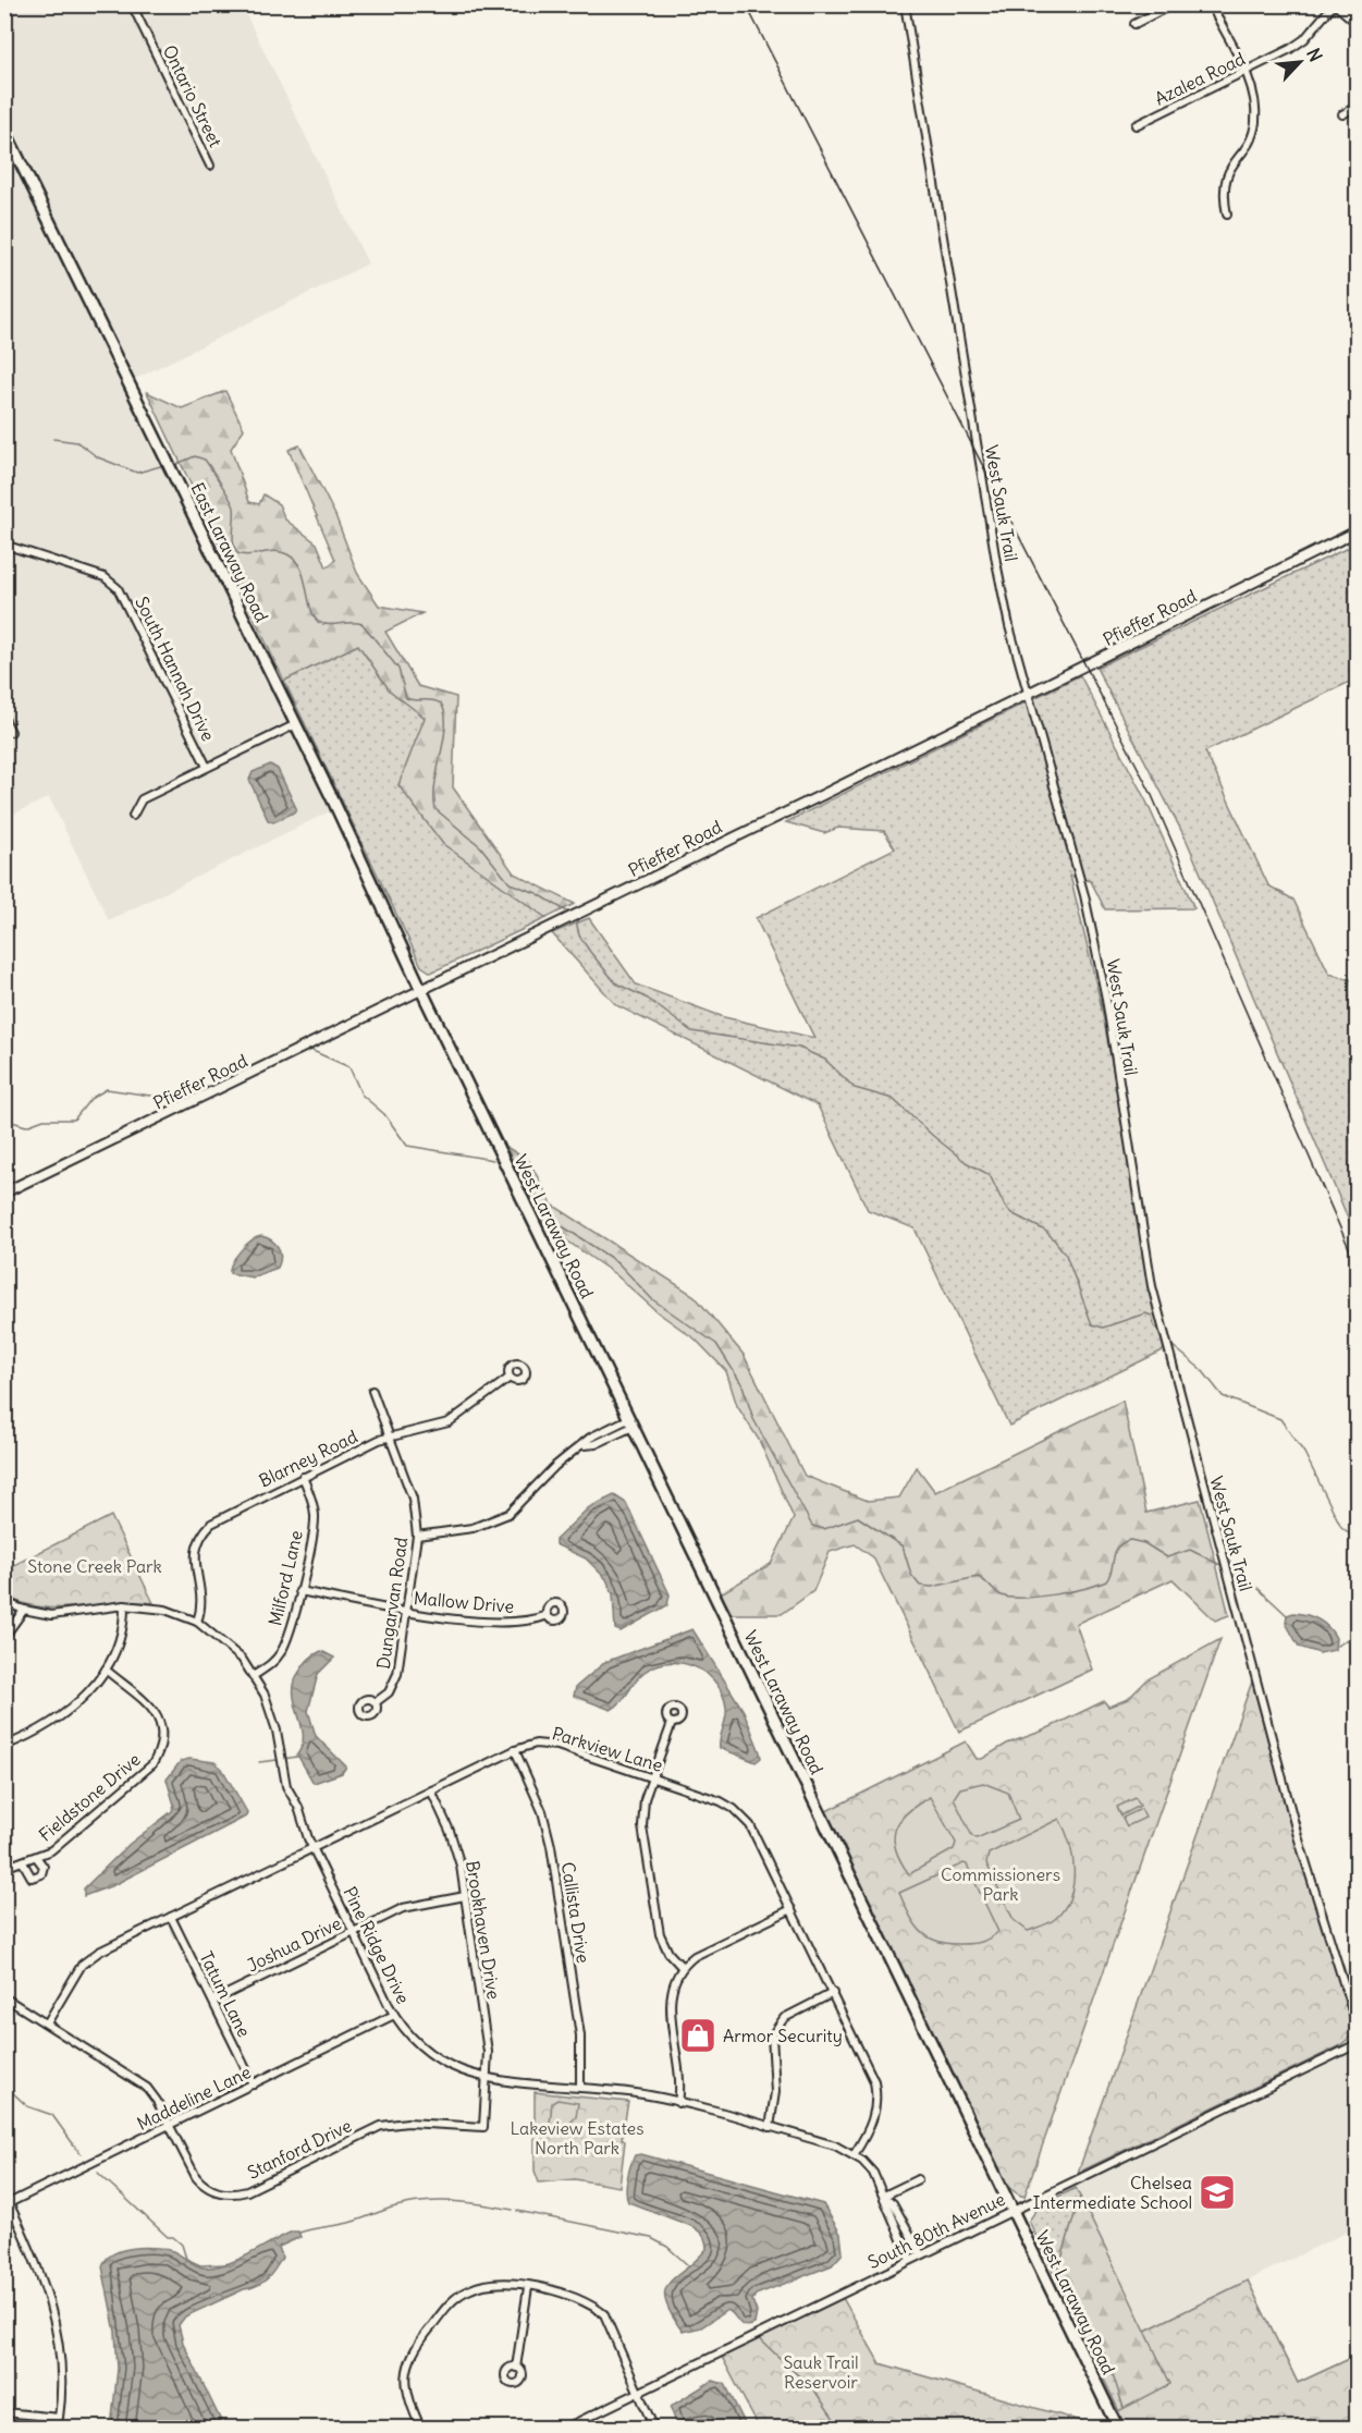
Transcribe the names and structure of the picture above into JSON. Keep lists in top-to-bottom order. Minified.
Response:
{"streets":{"main road":["East Laraway Road","West Laraway Road"],"street":["Azalea Road","Ontario Street","West Sauk Trail","Pfieffer Road","South Hannah Drive","Blarney Road","Milford Lane","Mallow Drive","Dungarvan Road","Parkview Lane","Fieldstone Drive","Callista Drive","Brookhaven Drive","Joshua Drive","Pine Ridge Drive","Tatum Lane","Maddeline Lane","Stanford Drive","South 80th Avenue"]},"crossings":[["West Sauk Trail","Pfieffer Road"],["East Laraway Road","Pfieffer Road"],["East Laraway Road","West Laraway Road"],["Pfieffer Road","West Laraway Road"],["West Laraway Road","South 80th Avenue"],["Blarney Road","Milford Lane"],["Blarney Road","Dungarvan Road"],["Blarney Road","Pine Ridge Drive"],["Milford Lane","Mallow Drive"],["Milford Lane","Pine Ridge Drive"],["Mallow Drive","Dungarvan Road"],["Parkview Lane","Callista Drive"],["Parkview Lane","Brookhaven Drive"],["Parkview Lane","Pine Ridge Drive"],["Parkview Lane","Tatum Lane"],["Parkview Lane","Stanford Drive"],["Callista Drive","Pine Ridge Drive"],["Brookhaven Drive","Joshua Drive"],["Brookhaven Drive","Pine Ridge Drive"],["Brookhaven Drive","Stanford Drive"],["Joshua Drive","Pine Ridge Drive"],["Joshua Drive","Tatum Lane"],["Pine Ridge Drive","Maddeline Lane"],["Pine Ridge Drive","Stanford Drive"],["Pine Ridge Drive","South 80th Avenue"],["Tatum Lane","Maddeline Lane"],["Maddeline Lane","Stanford Drive"]],"parks":["Stone Creek Park","Commissioners Park","Lakeview Estates North Park","Sauk Trail Reservoir"],"places":{"shop":["Armor Security"],"school or university":["Chelsea Intermediate School"]},"north":"top right"}
